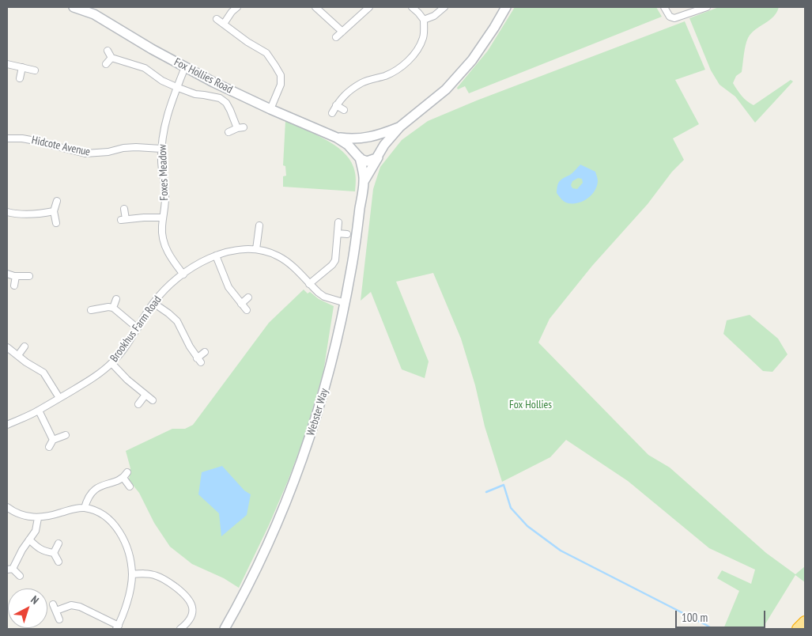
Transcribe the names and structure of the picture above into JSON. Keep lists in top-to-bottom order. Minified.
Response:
{"streets":{"street":["Fox Hollies Road","Hidcote Avenue","Foxes Meadow","Brookhus Farm Road","Webster Way"]},"crossings":[["Fox Hollies Road","Foxes Meadow"],["Fox Hollies Road","Webster Way"],["Hidcote Avenue","Foxes Meadow"],["Foxes Meadow","Brookhus Farm Road"],["Brookhus Farm Road","Webster Way"]],"parks":["Fox Hollies"],"scale_bar":"100 m","north":"top right"}
